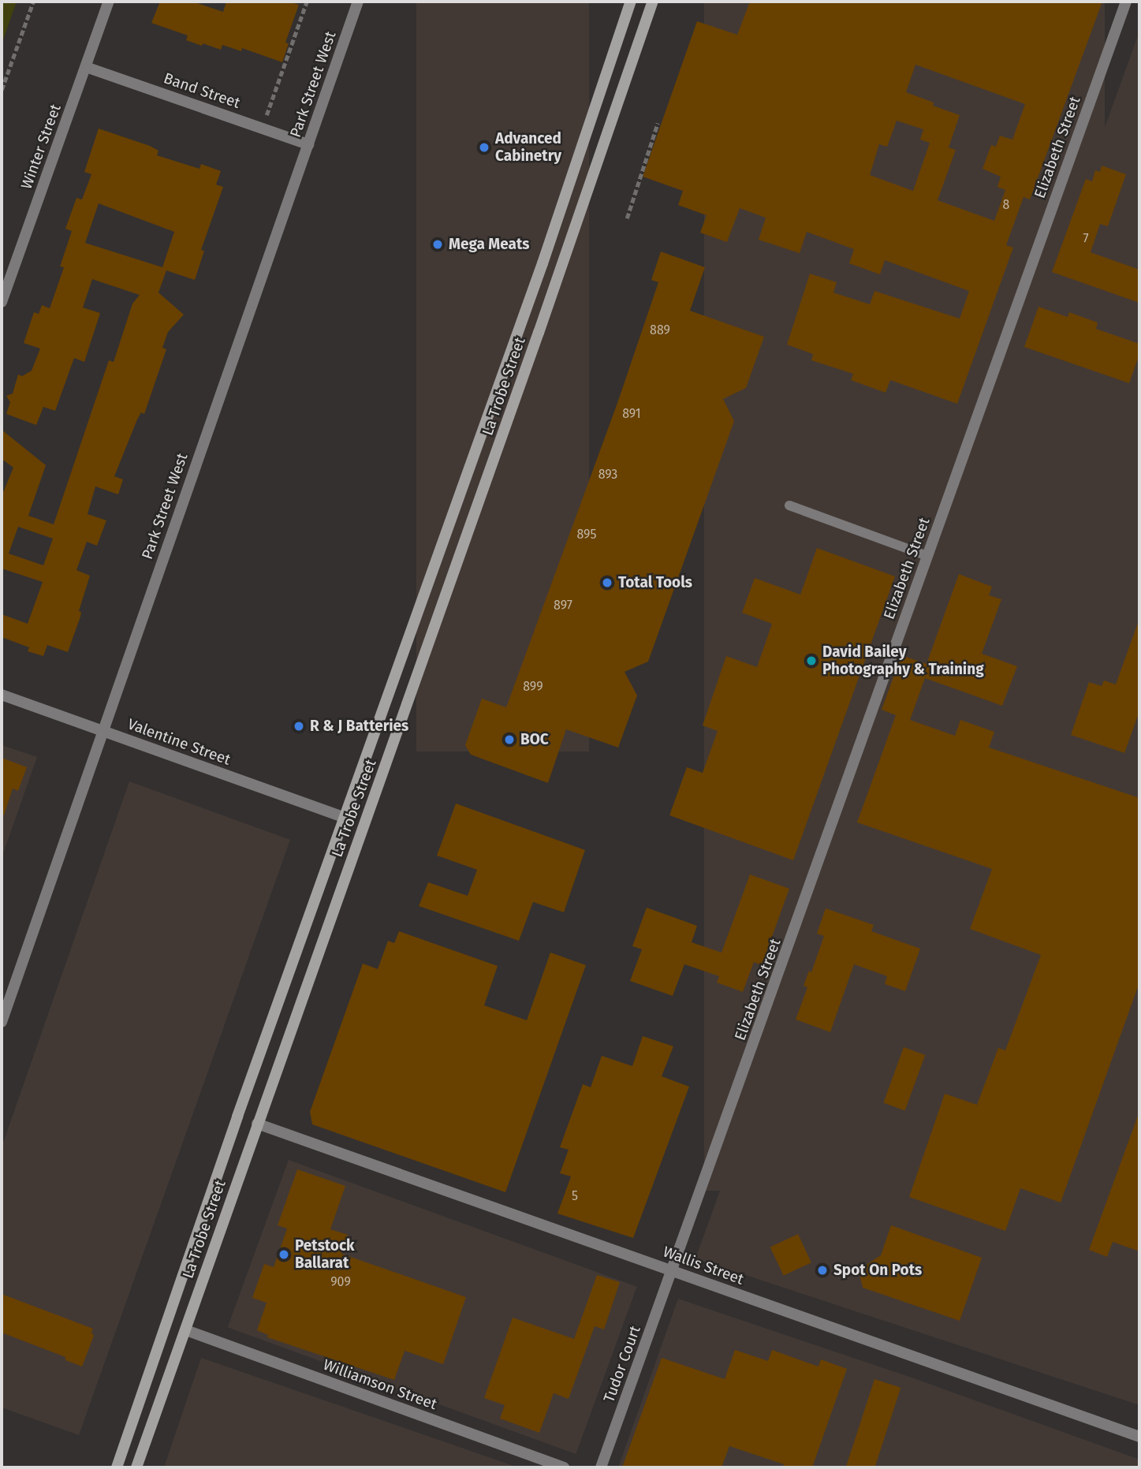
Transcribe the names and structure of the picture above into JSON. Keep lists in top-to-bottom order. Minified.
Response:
{"streets":{"main road":["La Trobe Street"],"street":["Park Street West","Band Street","Winter Street","Elizabeth Street","Valentine Street","Wallis Street","Tudor Court","Williamson Street"]},"crossings":[["Park Street West","Band Street"],["Park Street West","Valentine Street"],["Band Street","Winter Street"],["Elizabeth Street","Wallis Street"],["Elizabeth Street","Tudor Court"],["La Trobe Street","Valentine Street"],["La Trobe Street","Wallis Street"],["La Trobe Street","Williamson Street"],["Wallis Street","Tudor Court"]],"places":["Advanced Cabinetry","Mega Meats","Total Tools","David Bailey Photography & Training","R & J Batteries","BOC","Petstock Ballarat","Spot On Pots"],"house_numbers":["8","7","889","891","893","895","897","899","5","909"]}
